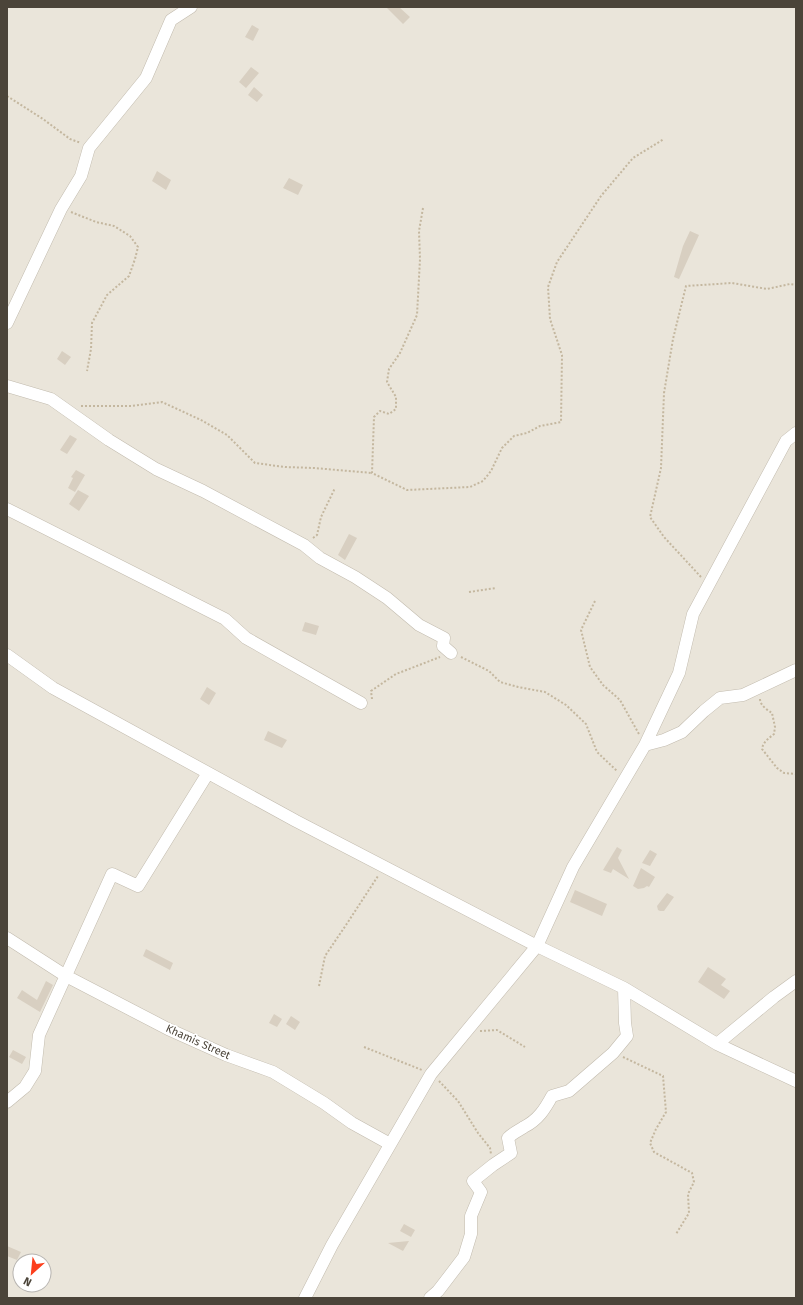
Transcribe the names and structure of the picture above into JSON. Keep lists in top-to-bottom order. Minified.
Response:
{"streets":{"street":["Khamis Street"]},"north":"bottom left"}
